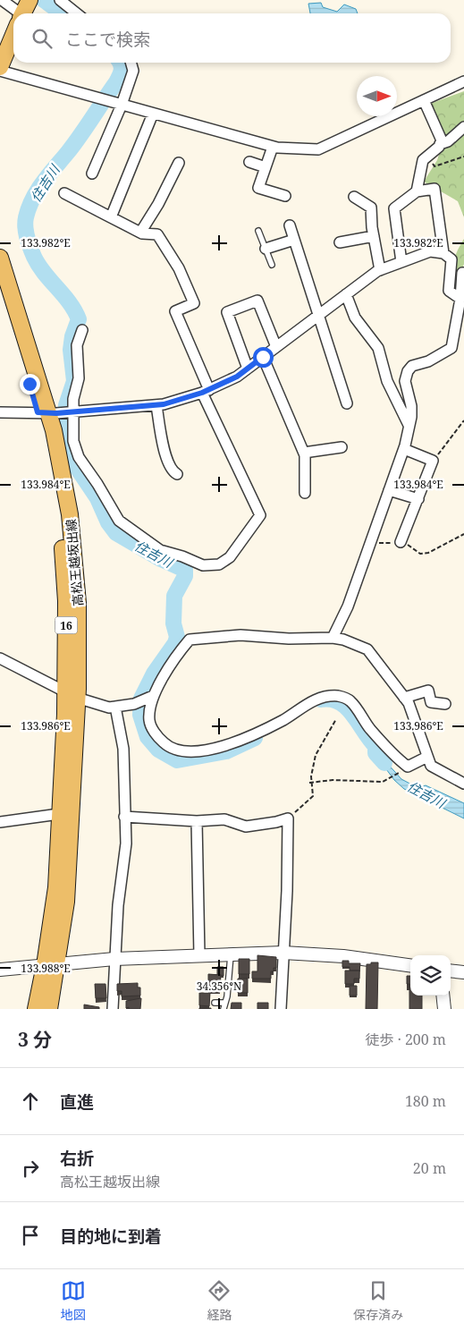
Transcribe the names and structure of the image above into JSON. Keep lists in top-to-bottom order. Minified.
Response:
{"streets":{"main road":["高松王越坂出線","16"]},"water":["住吉川"],"north":"right","page":{"search":"ここで検索","heading":["3 分","徒歩 · 200 m"],"list":[["直進","180 m"],["右折","高松王越坂出線","20 m"],"目的地に到着"],"nav":["地図","経路","保存済み"]},"coordinates":["133.982°E","133.984°E","133.986°E","133.988°E","34.356°N"]}
